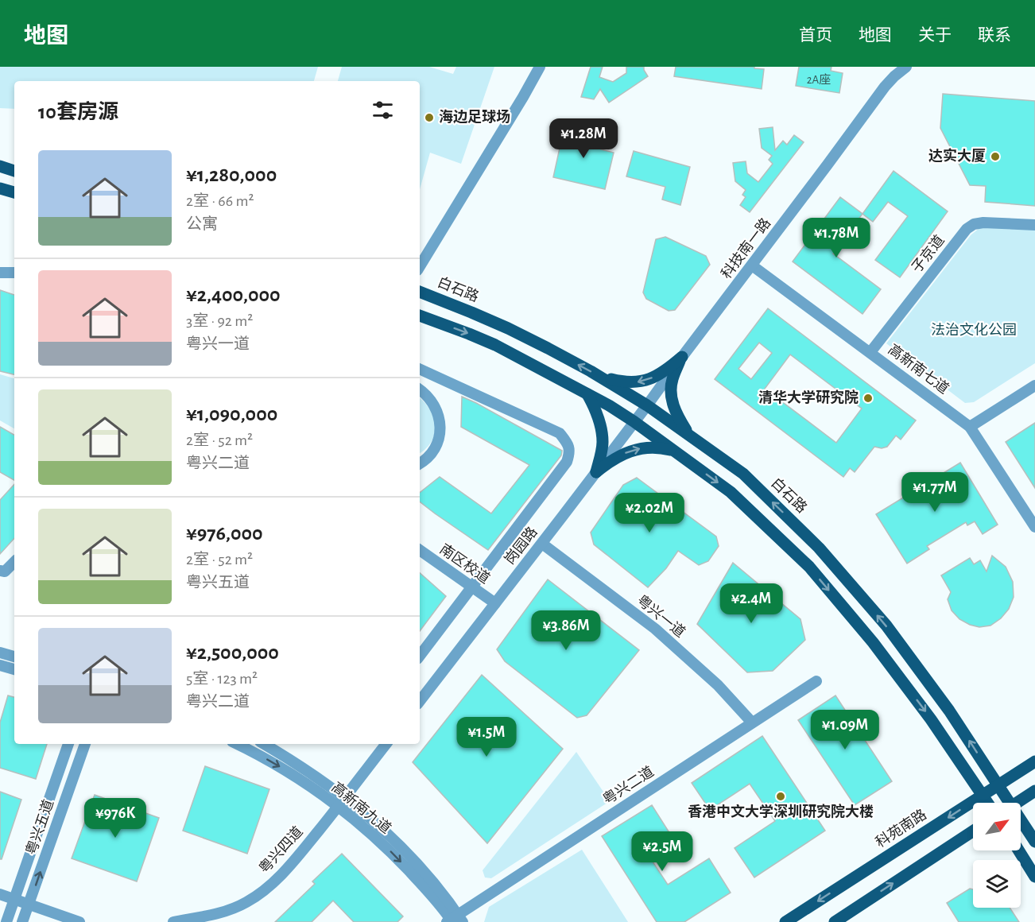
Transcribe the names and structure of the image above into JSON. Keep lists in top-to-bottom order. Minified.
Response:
{"streets":{"main road":["白石路","科苑南路"],"street":["科技南一路","子京道","高新南七道","岗园路","南区校道","粤兴一道","粤兴二道","高新南九道","粤兴五道","粤兴四道"]},"crossings":[["科技南一路","白石路"],["科技南一路","高新南七道"],["科技南一路","岗园路"],["子京道","高新南七道"],["白石路","岗园路"],["白石路","科苑南路"],["岗园路","南区校道"],["岗园路","粤兴一道"],["粤兴一道","粤兴二道"],["粤兴二道","高新南九道"],["高新南九道","粤兴四道"]],"parks":["法治文化公园"],"places":["海边足球场","达实大厦","清华大学研究院","香港中文大学深圳研究院大楼"],"house_numbers":["2A座"],"north":"top right","page":{"header":"地图","nav":["首页","地图","关于","联系"],"heading":"10套房源","price":["¥1.28M","¥1.78M","¥1.77M","¥2.02M","¥2.4M","¥3.86M","¥1.09M","¥1.5M","¥976K","¥2.5M"],"list":[{"name":"¥1,280,000","note":"2室 · 66 m² · 公寓"},{"name":"¥2,400,000","note":"3室 · 92 m² · 粤兴一道"},{"name":"¥1,090,000","note":"2室 · 52 m² · 粤兴二道"},{"name":"¥976,000","note":"2室 · 52 m² · 粤兴五道"},{"name":"¥2,500,000","note":"5室 · 123 m² · 粤兴二道"}]}}
